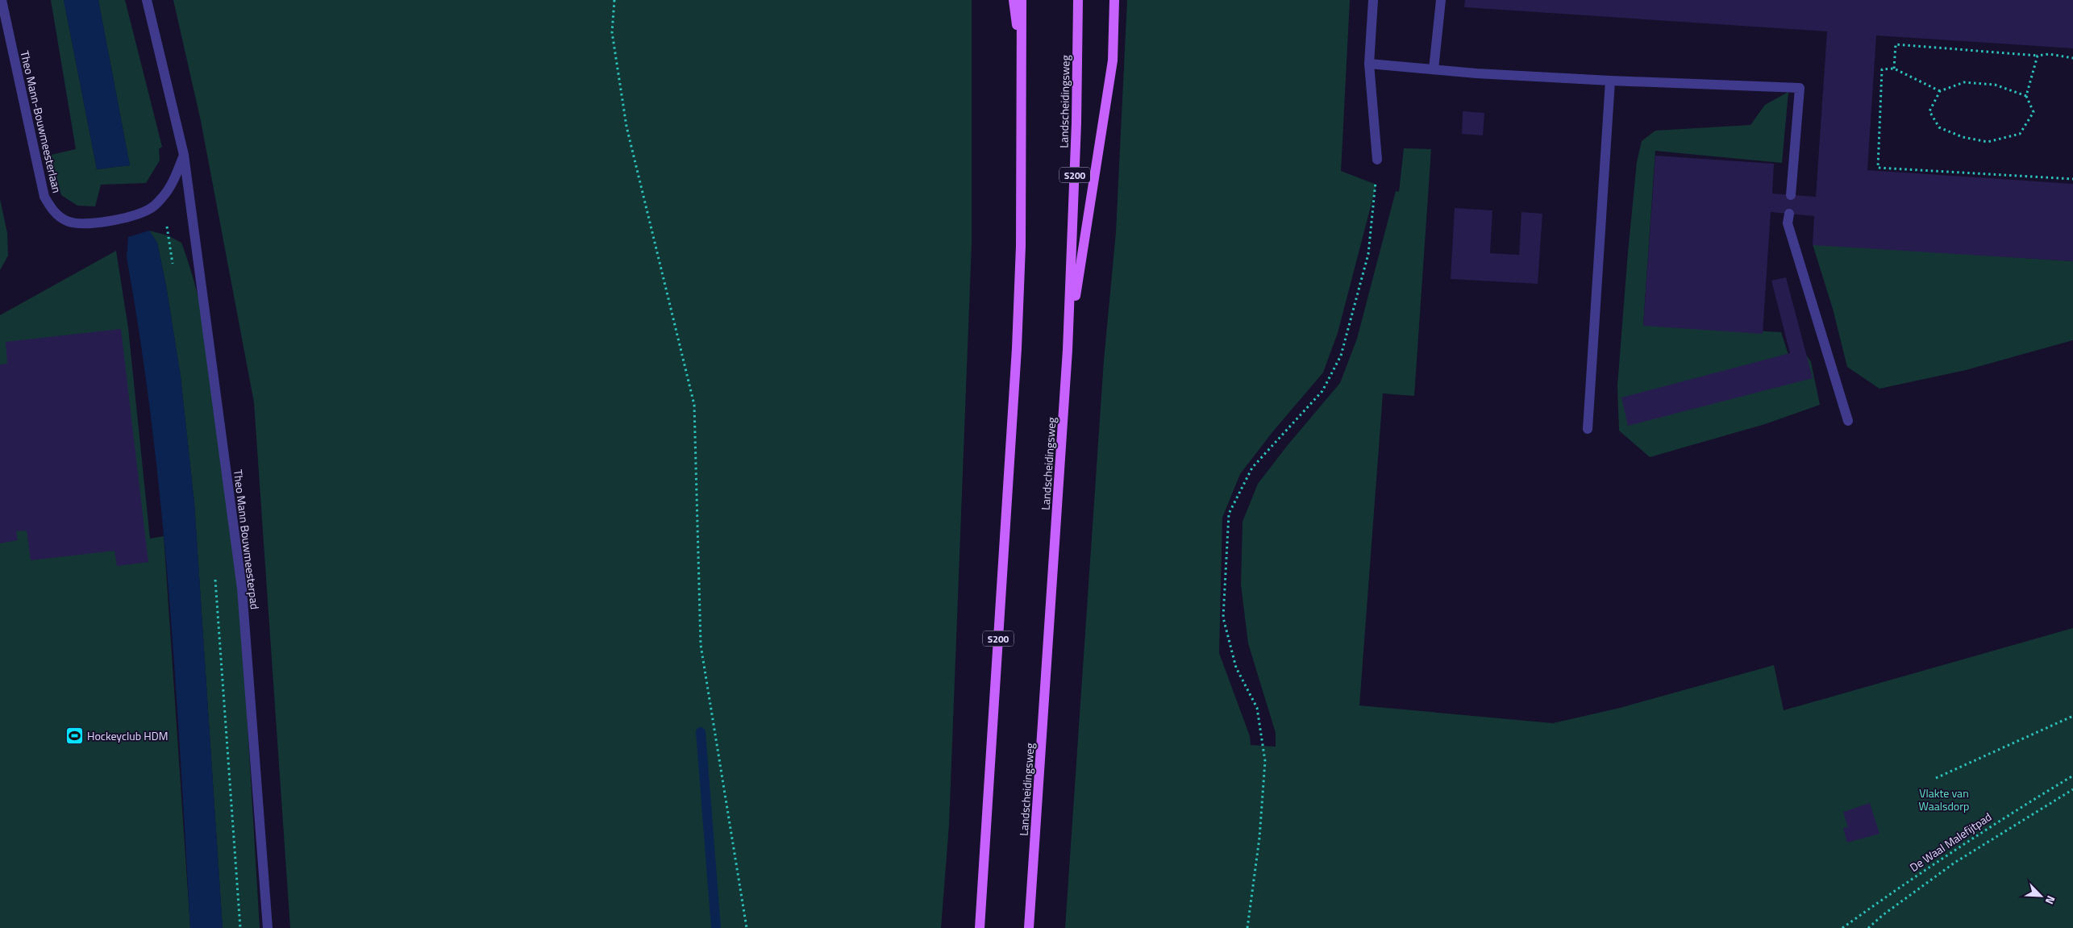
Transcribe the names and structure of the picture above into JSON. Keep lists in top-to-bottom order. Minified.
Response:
{"streets":{"main road":["Landscheidingsweg","S200"],"street":["Theo Mann-Bouwmeesterlaan","Theo Mann Bouwmeesterpad"],"path":["De Waal Malefijtpad"]},"crossings":[["Theo Mann-Bouwmeesterlaan","Theo Mann Bouwmeesterpad"]],"parks":["Vlakte van Waalsdorp"],"places":{"sports":["Hockeyclub HDM"]},"north":"bottom right"}
